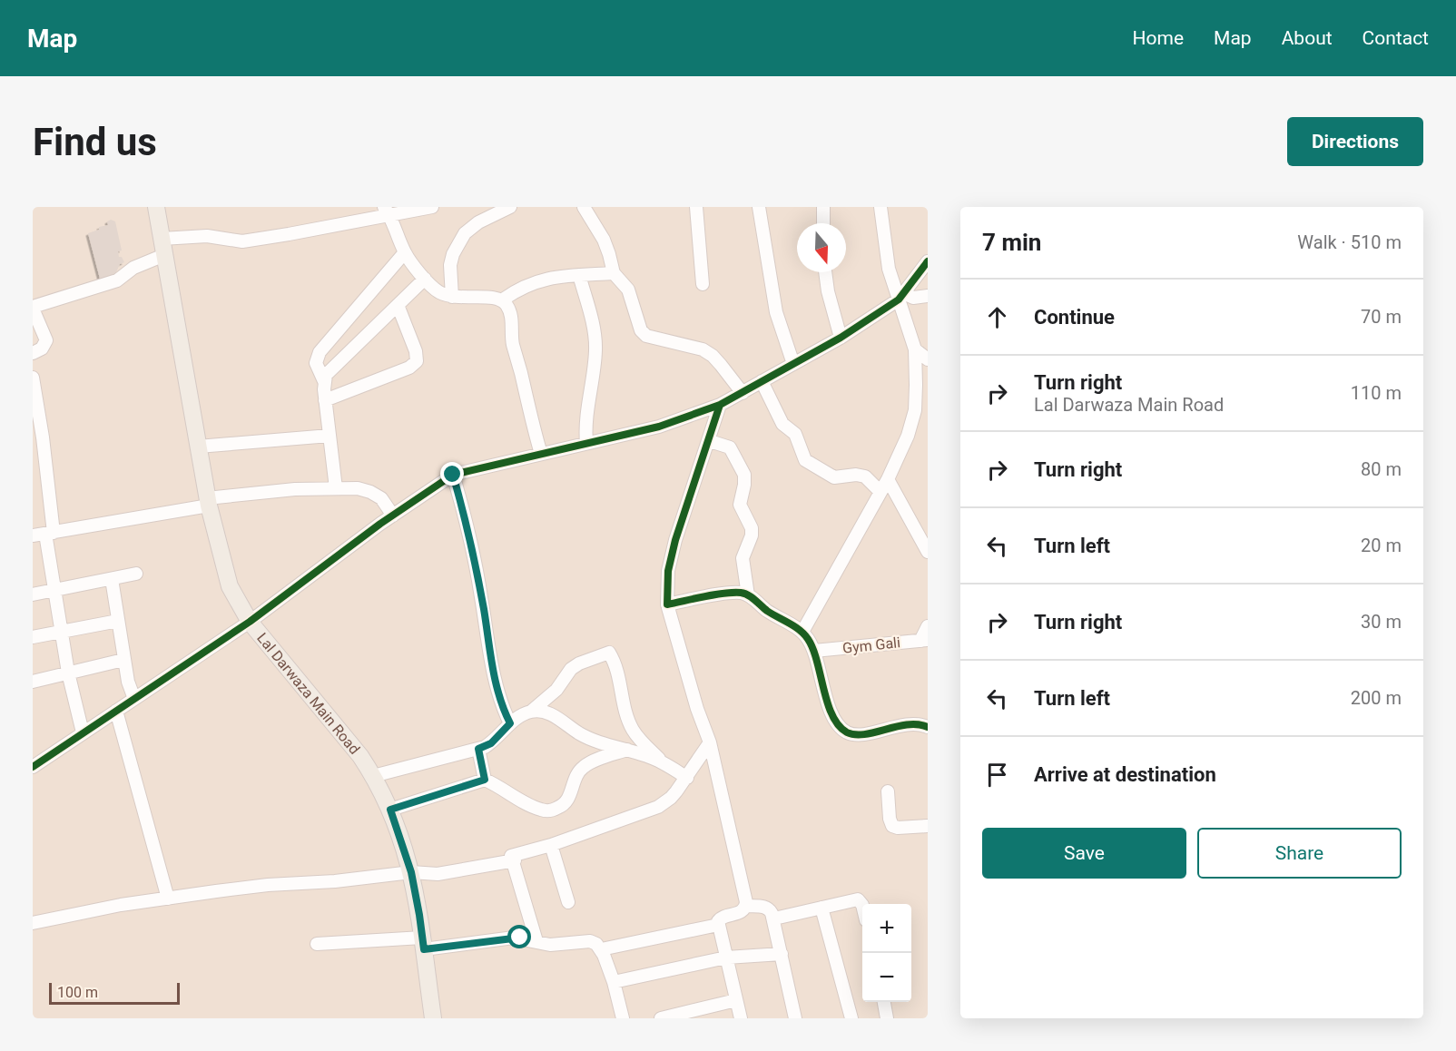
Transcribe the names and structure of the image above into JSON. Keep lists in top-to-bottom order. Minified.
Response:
{"streets":{"main road":["Lal Darwaza Main Road"],"street":["Gym Gali"]},"scale_bar":"100 m","north":"bottom","page":{"header":"Map","nav":["Home","Map","About","Contact"],"buttons":["Directions",["Save","Share"]],"title":"Find us","heading":["7 min","Walk · 510 m"],"list":[["Continue","70 m"],["Turn right","Lal Darwaza Main Road","110 m"],["Turn right","80 m"],["Turn left","20 m"],["Turn right","30 m"],["Turn left","200 m"],"Arrive at destination"],"map_buttons":["+","−"],"scale":"100 m"}}
